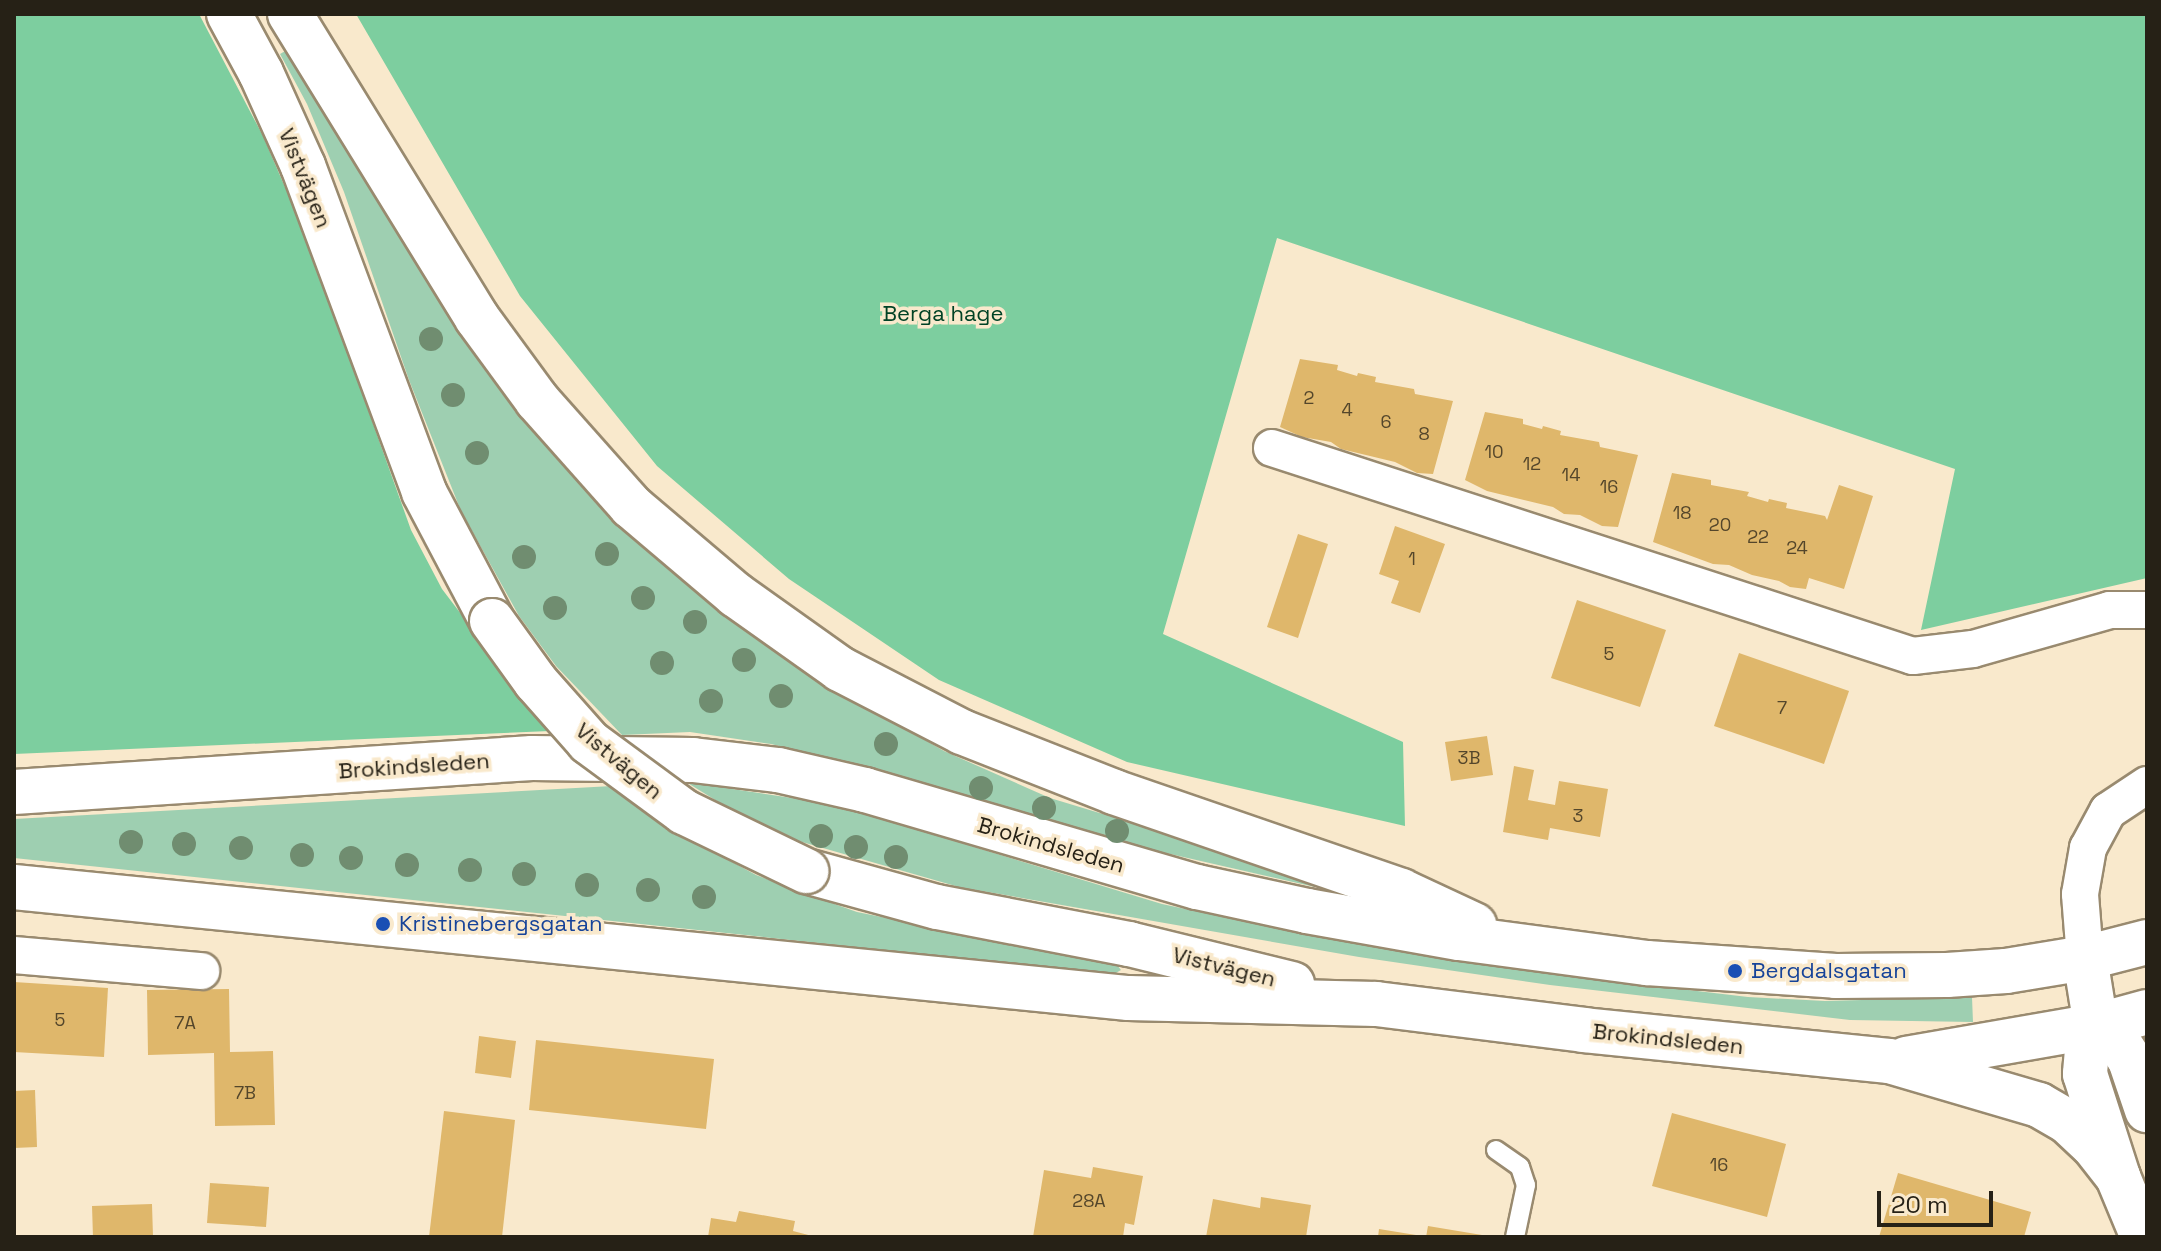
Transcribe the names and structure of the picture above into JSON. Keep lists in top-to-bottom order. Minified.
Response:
{"streets":{"main road":["Vistvägen","Brokindsleden"]},"crossings":[["Vistvägen","Brokindsleden"]],"parks":["Berga hage"],"places":["Kristinebergsgatan","Bergdalsgatan"],"house_numbers":["2","4","6","8","10","12","14","16","18","20","22","24","1","5","7","3B","3","5","7A","7B","16","28A"],"scale_bar":"20 m"}
